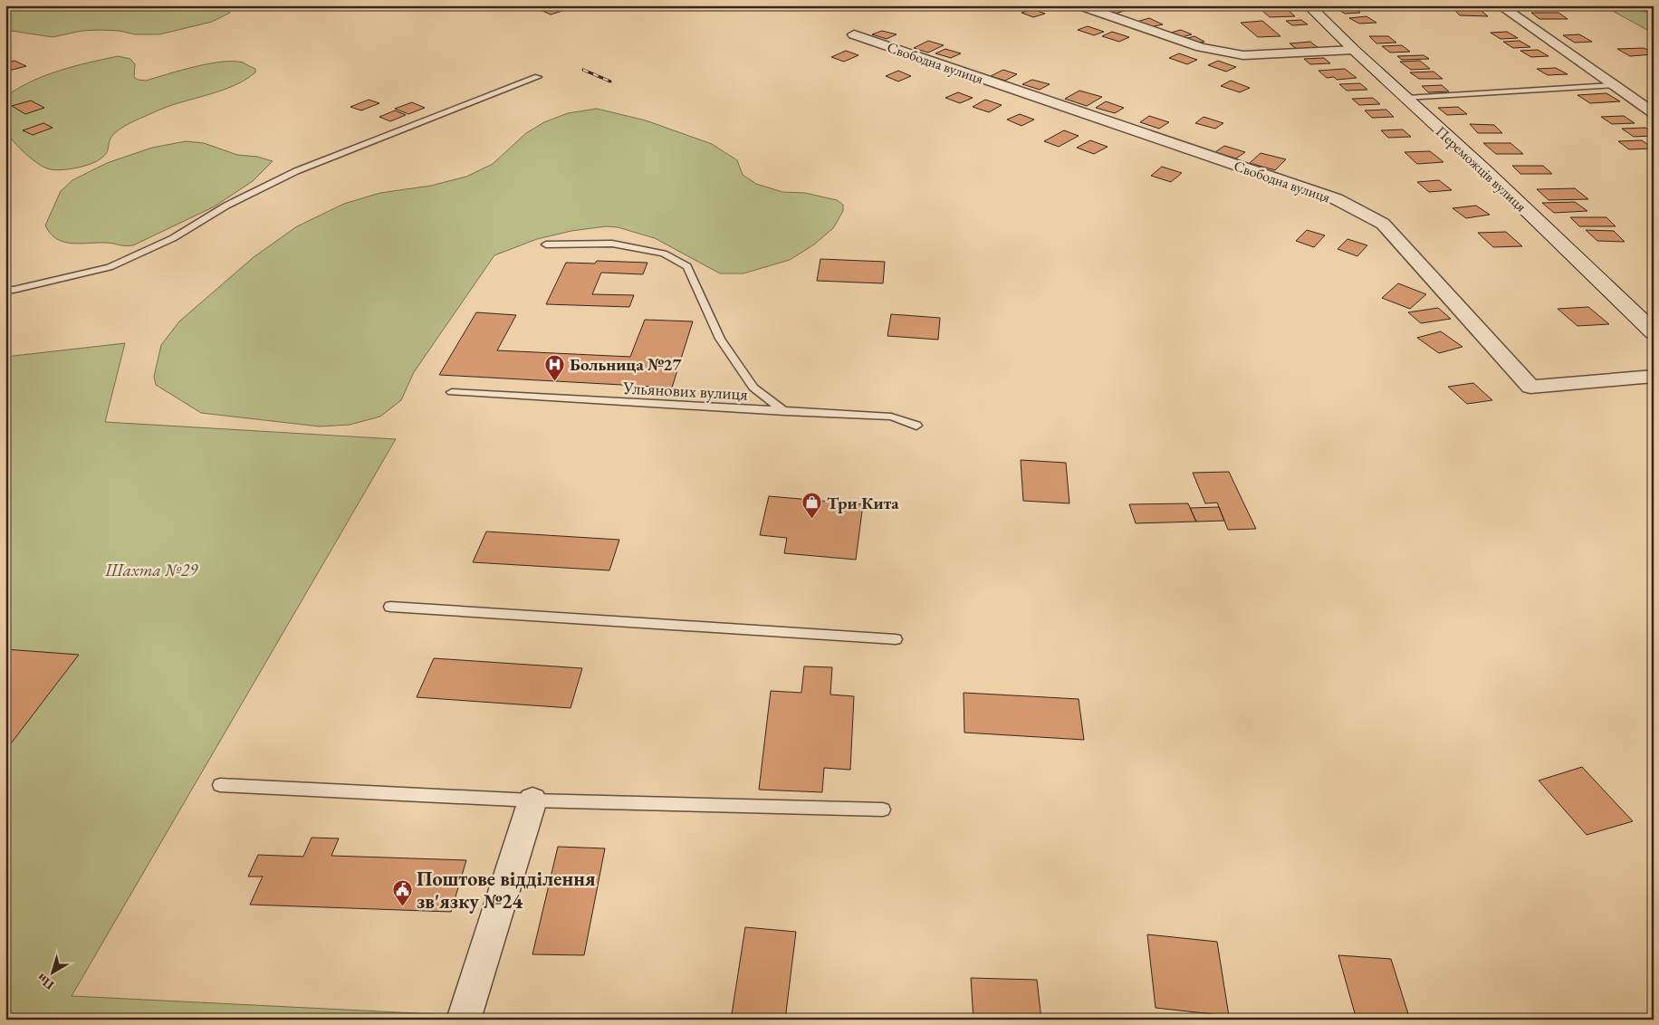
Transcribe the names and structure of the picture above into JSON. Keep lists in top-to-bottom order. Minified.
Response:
{"streets":{"main road":["Переможців вулиця"],"street":["Свободна вулиця"],"lane":["Ульянових вулиця"]},"parks":["Шахта №29"],"places":{"hospital":["Больница №27"],"shop":["Три Кита"],"public building":["Поштове відділення зв'язку №24"]},"north":"bottom left"}
